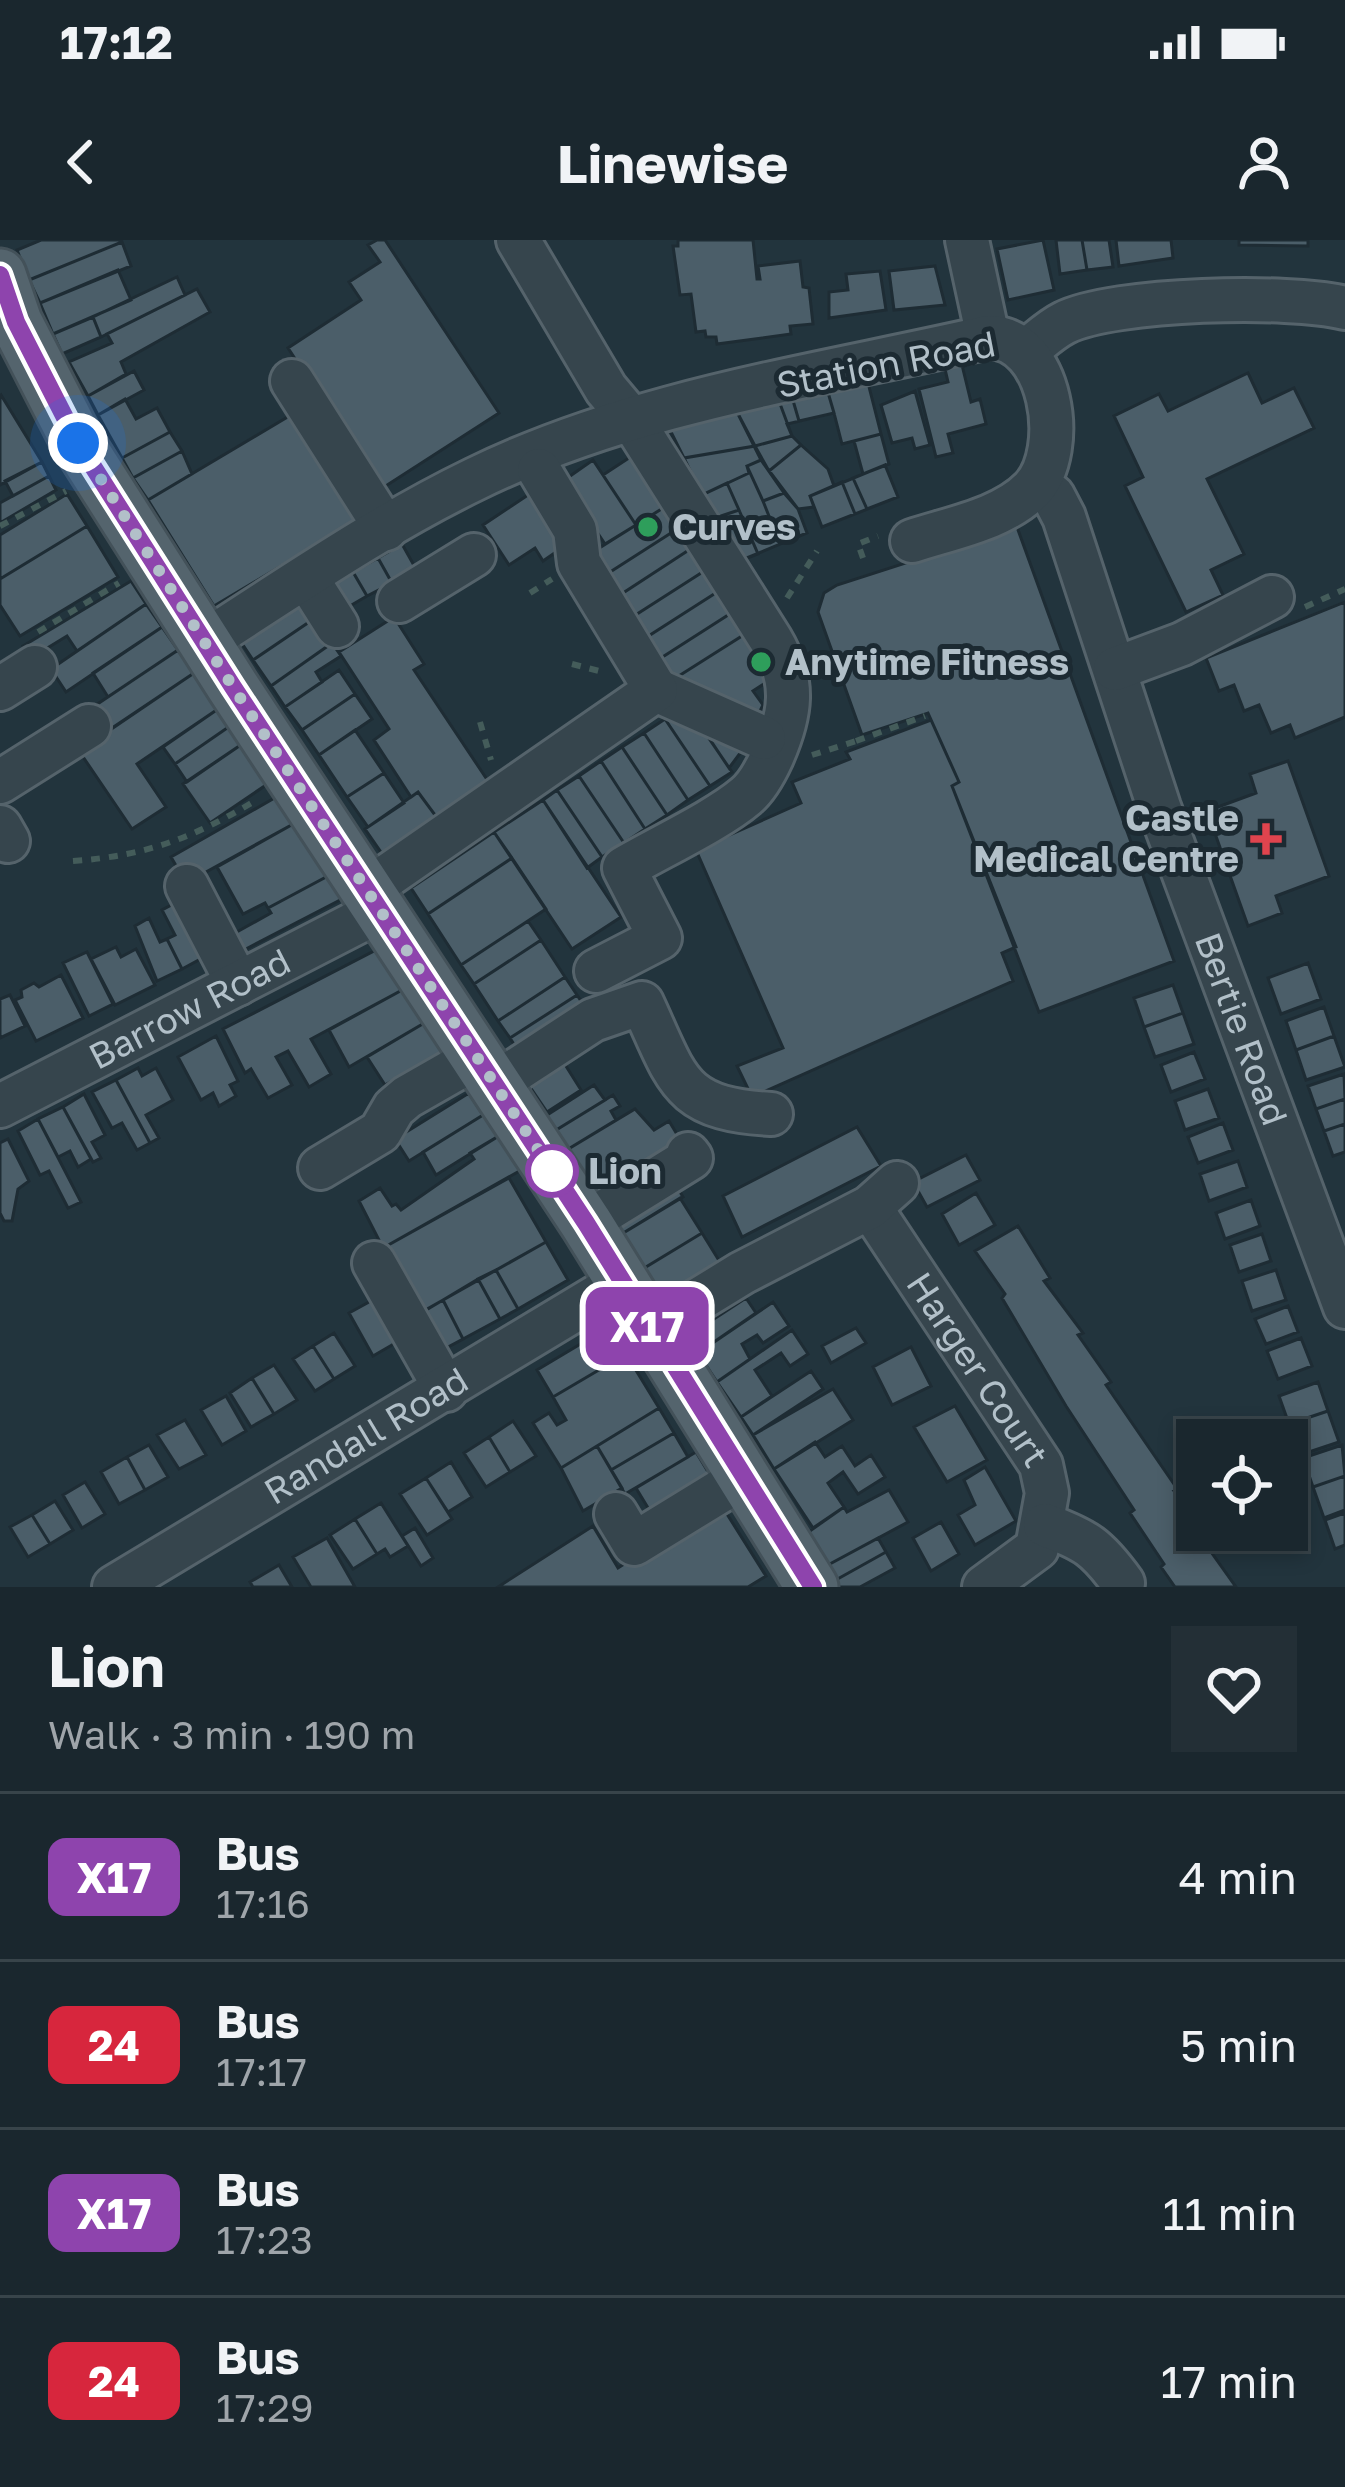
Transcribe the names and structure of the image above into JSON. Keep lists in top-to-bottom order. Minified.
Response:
{"streets":{"street":["Station Road","Barrow Road","Bertie Road","Harger Court","Randall Road"]},"places":{"other":["Curves","Anytime Fitness","Lion"],"health":["Castle Medical Centre"]},"lines":["bus line X17"],"page":{"status":"17:12","header":"Linewise","on_map":"X17","heading":["Lion","Walk · 3 min · 190 m"],"list":[{"mark":"X17","name":"Bus","note":"17:16","value":"4 min"},{"mark":"24","name":"Bus","note":"17:17","value":"5 min"},{"mark":"X17","name":"Bus","note":"17:23","value":"11 min"},{"mark":"24","name":"Bus","note":"17:29","value":"17 min"}]}}
